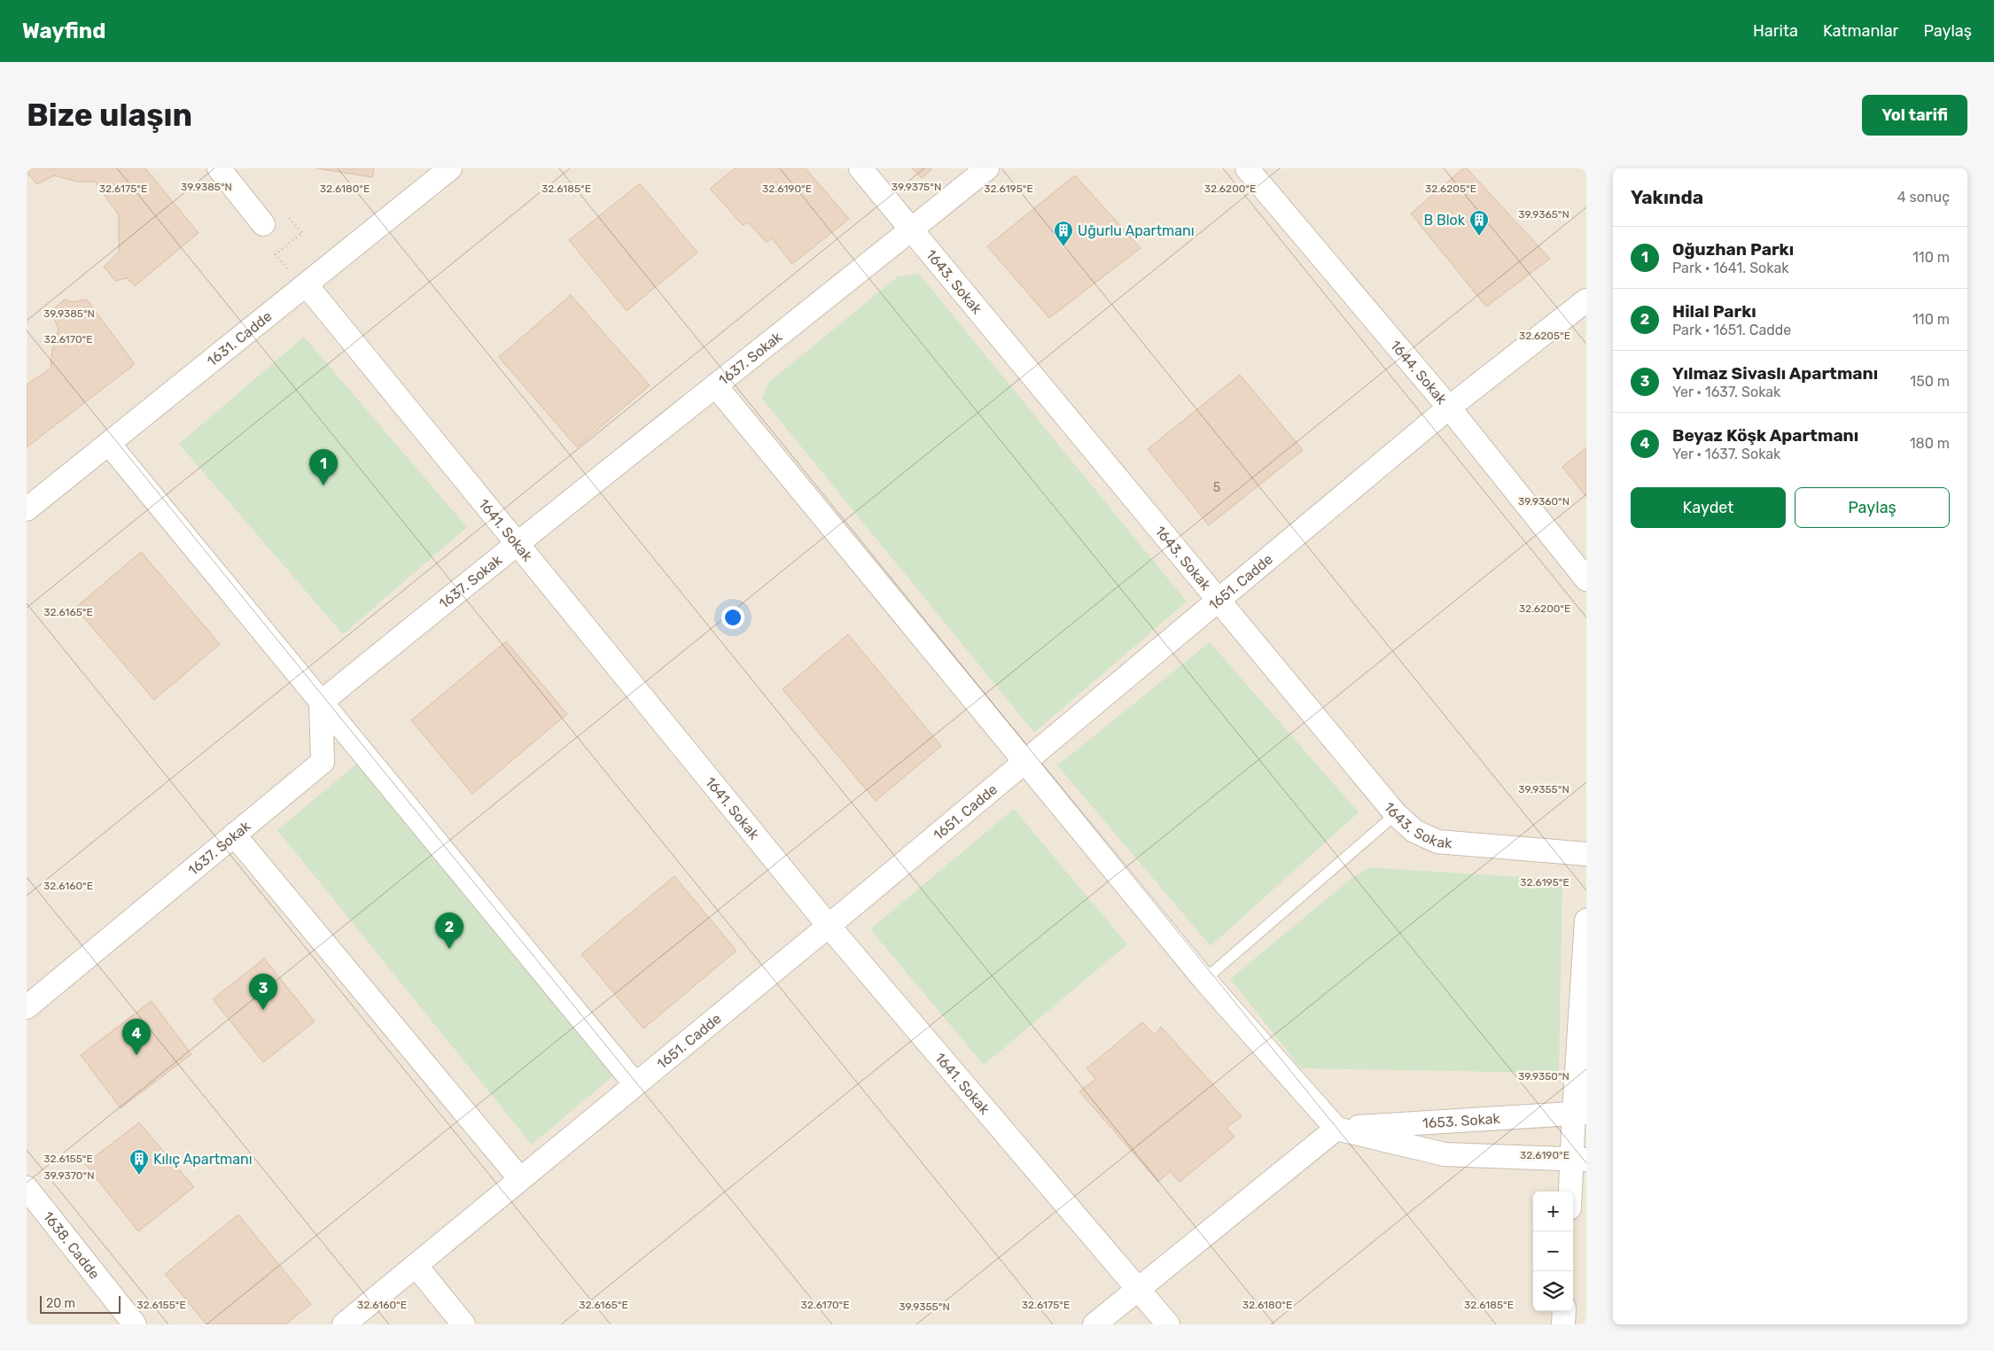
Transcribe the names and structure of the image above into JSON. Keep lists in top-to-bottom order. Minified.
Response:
{"streets":{"street":["1643. Sokak","1631. Cadde","1637. Sokak","1644. Sokak","1641. Sokak","1651. Cadde","1653. Sokak","1638. Cadde"]},"crossings":[["1643. Sokak","1637. Sokak"],["1643. Sokak","1651. Cadde"],["1631. Cadde","1641. Sokak"],["1637. Sokak","1641. Sokak"],["1644. Sokak","1651. Cadde"],["1641. Sokak","1651. Cadde"]],"places":{"building":["B Blok","Uğurlu Apartmanı","Kılıç Apartmanı"]},"house_numbers":["5"],"scale_bar":"20 m","page":{"header":"Wayfind","nav":["Harita","Katmanlar","Paylaş"],"buttons":["Yol tarifi",["Kaydet","Paylaş"]],"title":"Bize ulaşın","heading":["Yakında","4 sonuç"],"list":[{"mark":"1","name":"Oğuzhan Parkı","note":"Park · 1641. Sokak","value":"110 m"},{"mark":"2","name":"Hilal Parkı","note":"Park · 1651. Cadde","value":"110 m"},{"mark":"3","name":"Yılmaz Sivaslı Apartmanı","note":"Yer · 1637. Sokak","value":"150 m"},{"mark":"4","name":"Beyaz Köşk Apartmanı","note":"Yer · 1637. Sokak","value":"180 m"}],"pins":["1","2","3","4"],"map_buttons":["+","−"],"scale":"20 m"},"coordinates":["39.9385°N","39.9375°N","32.6175°E","32.6180°E","32.6185°E","32.6190°E","32.6195°E","32.6200°E","32.6205°E","39.9365°N","32.6170°E","39.9360°N","32.6165°E","39.9355°N","32.6160°E","39.9350°N","32.6155°E","39.9370°N"]}
